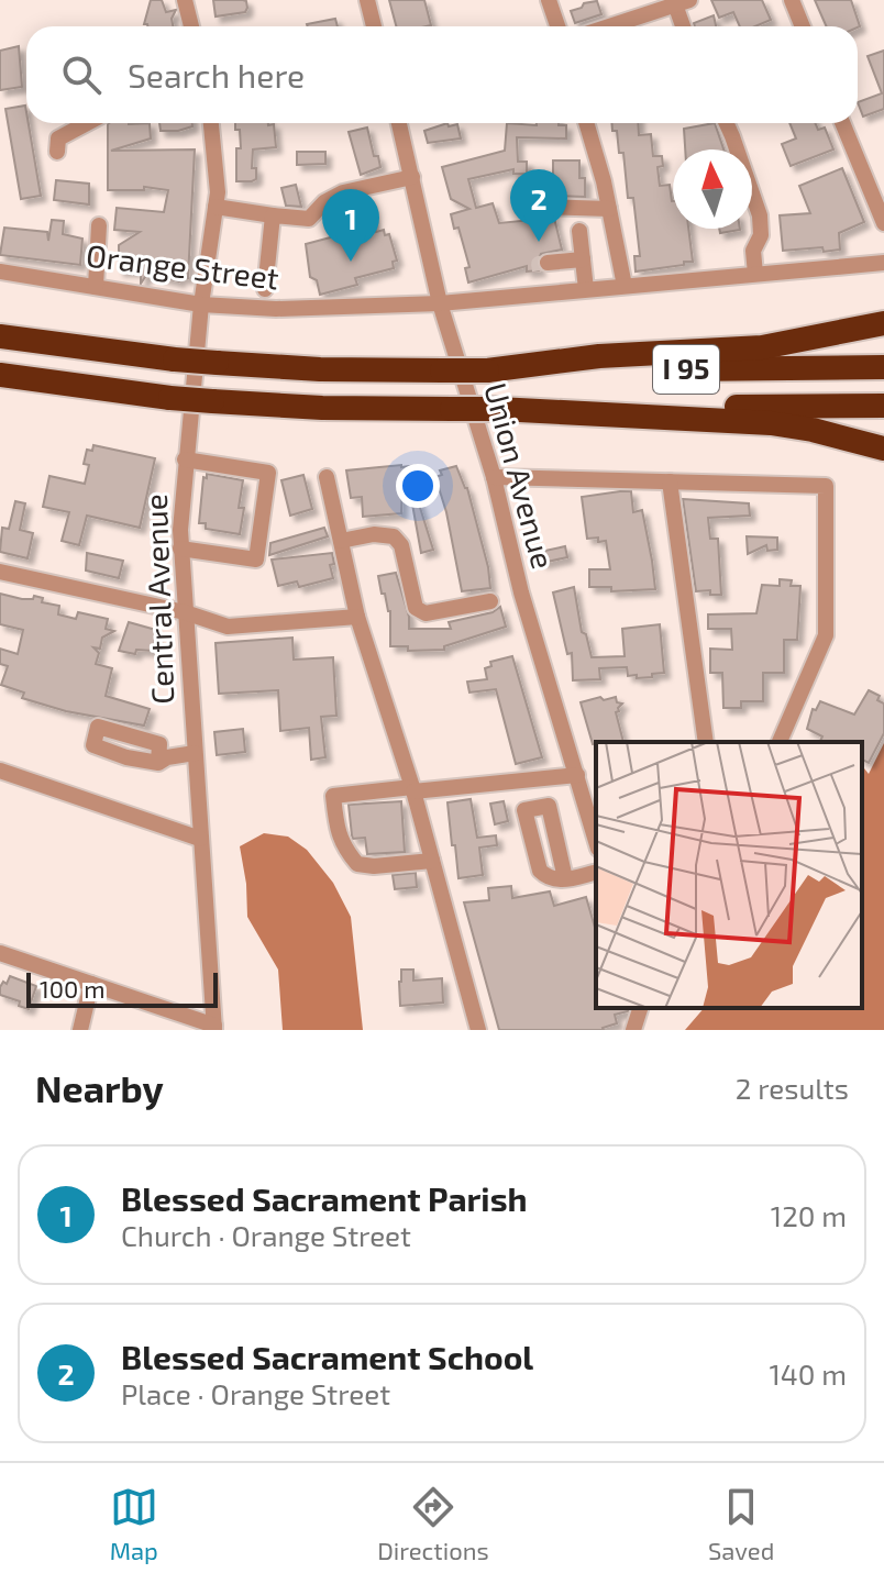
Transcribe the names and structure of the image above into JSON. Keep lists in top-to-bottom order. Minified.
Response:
{"streets":{"highway":["I 95"],"street":["Orange Street","Union Avenue","Central Avenue"]},"crossings":[["Orange Street","Union Avenue"],["Orange Street","Central Avenue"]],"scale_bar":"100 m","north":"top","page":{"search":"Search here","pins":["2","1"],"scale":"100 m","heading":["Nearby","2 results"],"list":[{"mark":"1","name":"Blessed Sacrament Parish","note":"Church · Orange Street","value":"120 m"},{"mark":"2","name":"Blessed Sacrament School","note":"Place · Orange Street","value":"140 m"}],"nav":["Map","Directions","Saved"]}}
